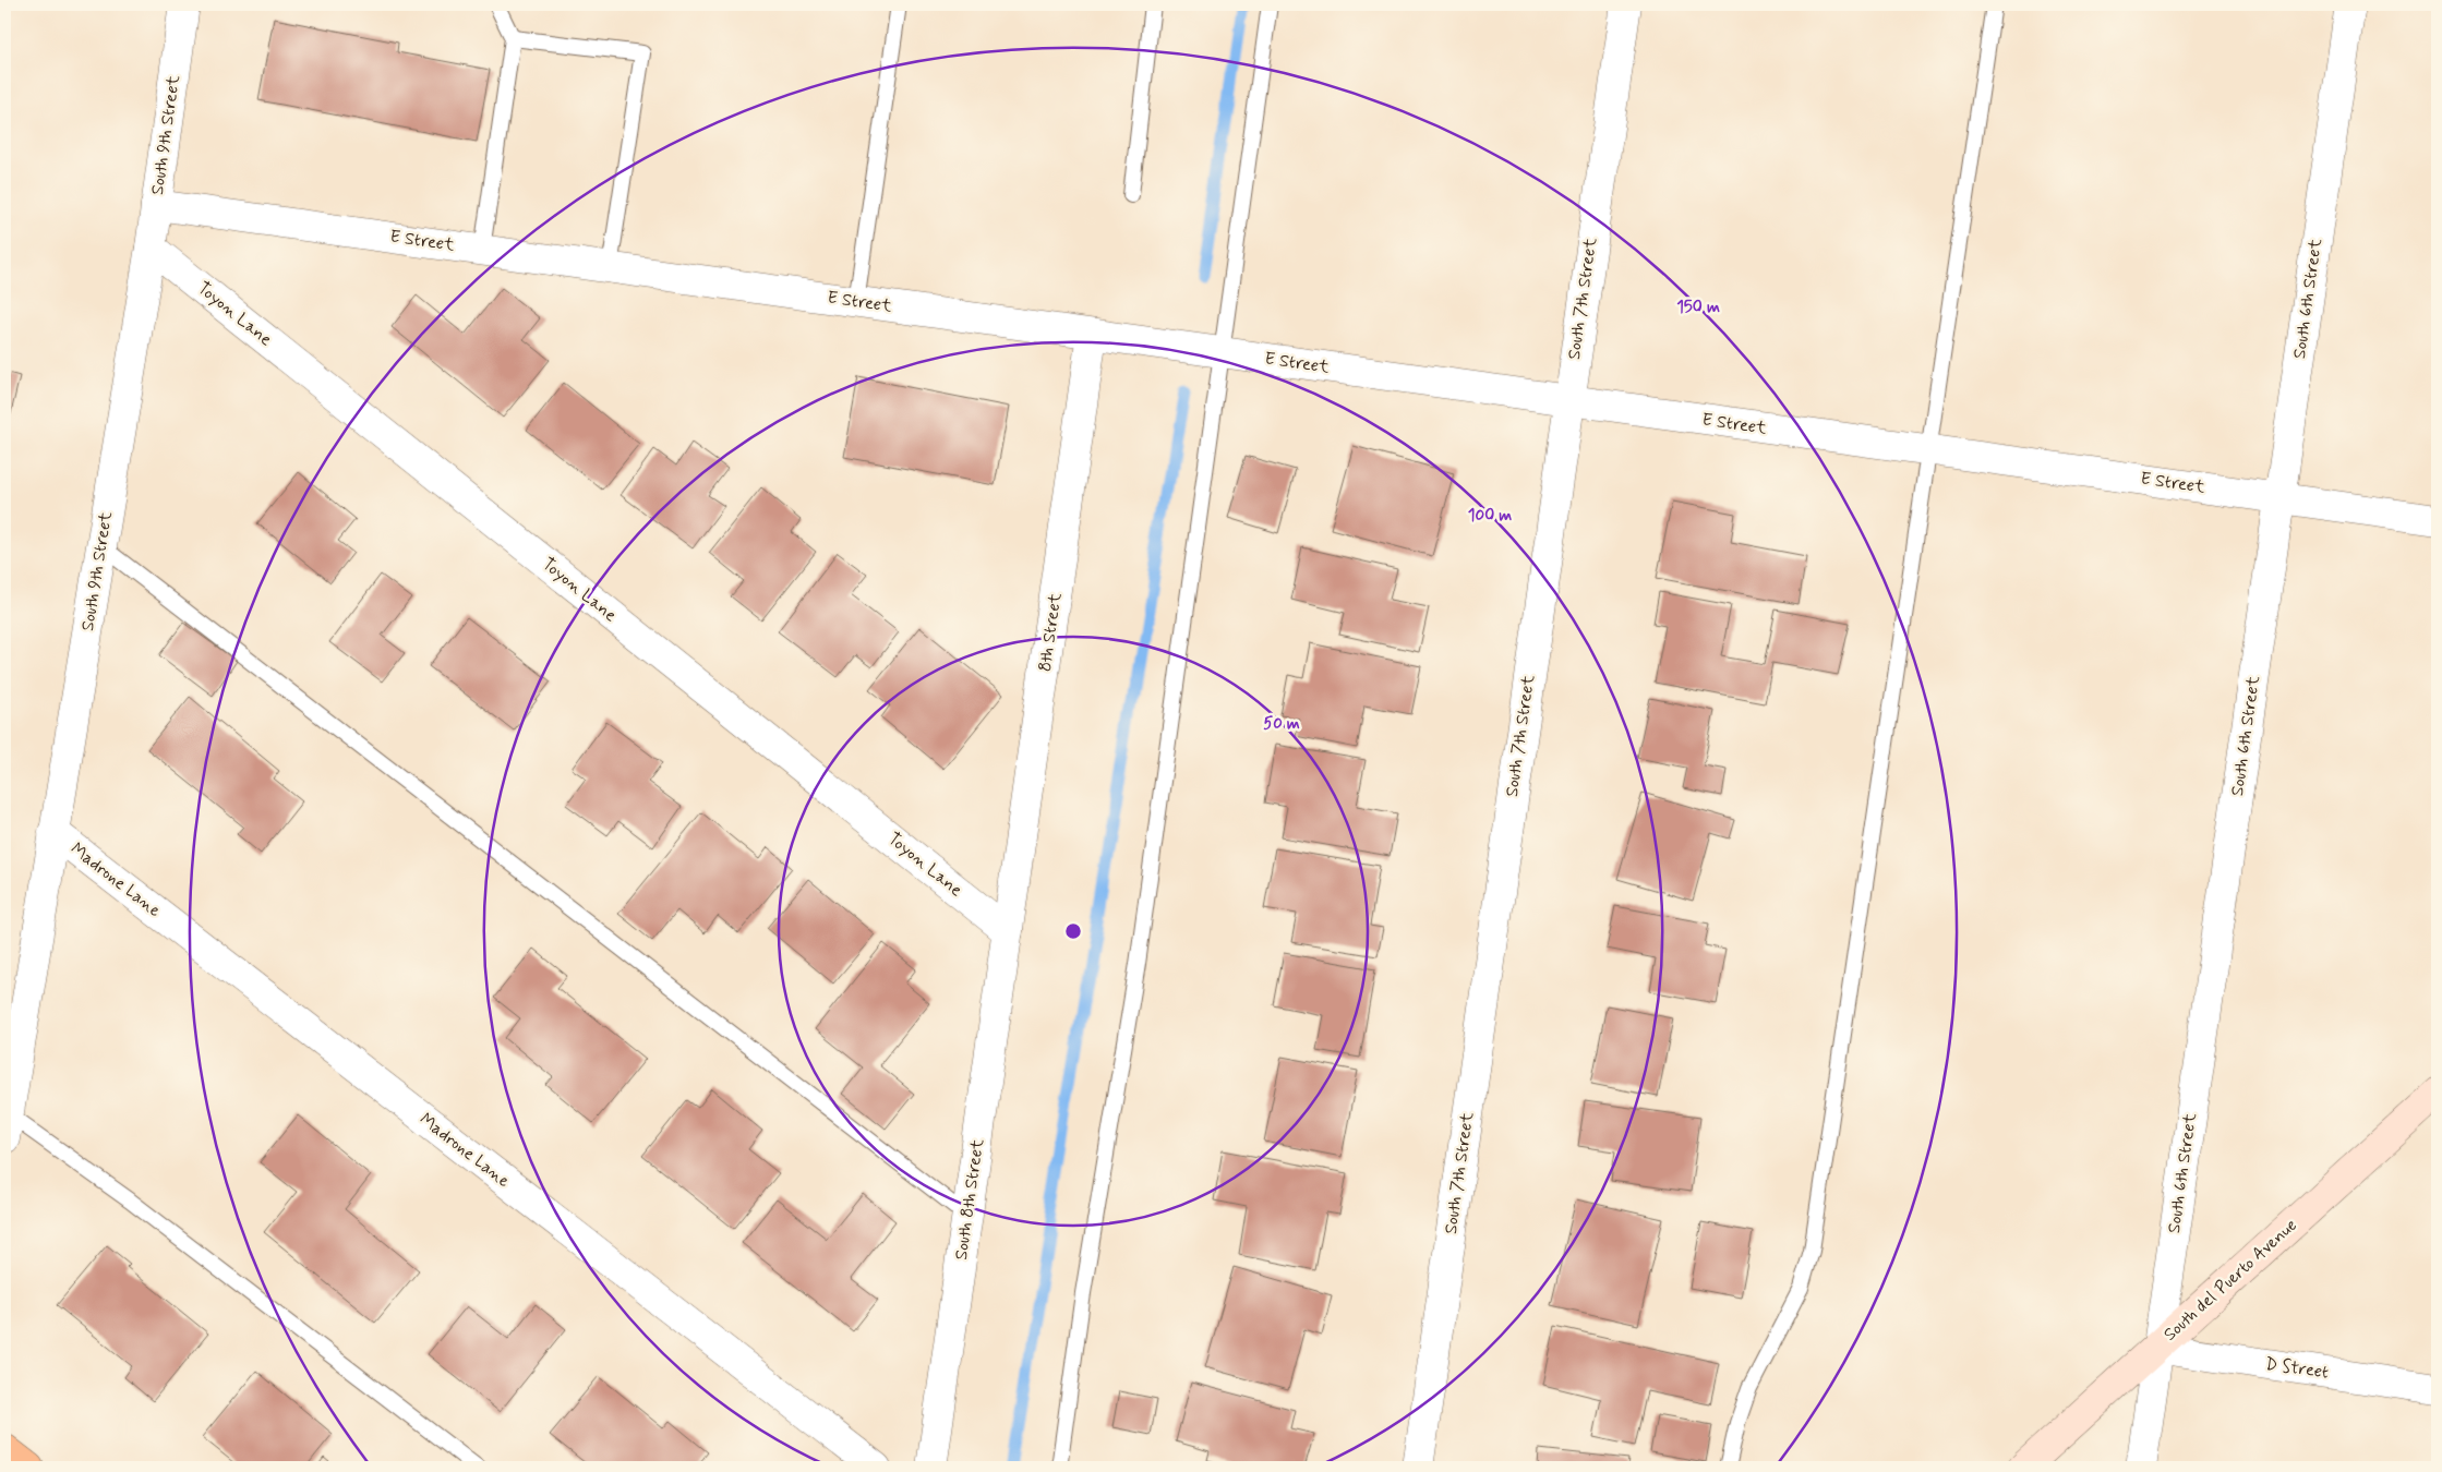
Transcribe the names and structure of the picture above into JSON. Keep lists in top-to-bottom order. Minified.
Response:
{"streets":{"street":["South 9th Street","E Street","South 7th Street","South 6th Street","Toyon Lane","8th Street","Madrone Lane","South 8th Street","South del Puerto Avenue","D Street"]},"crossings":[["South 9th Street","E Street"],["South 9th Street","Toyon Lane"],["South 9th Street","Madrone Lane"],["E Street","South 7th Street"],["E Street","South 6th Street"],["E Street","8th Street"],["South 6th Street","South del Puerto Avenue"],["South 6th Street","D Street"],["Toyon Lane","8th Street"],["Toyon Lane","South 8th Street"],["8th Street","South 8th Street"],["South del Puerto Avenue","D Street"]],"rings":["150 m","100 m","50 m"]}
